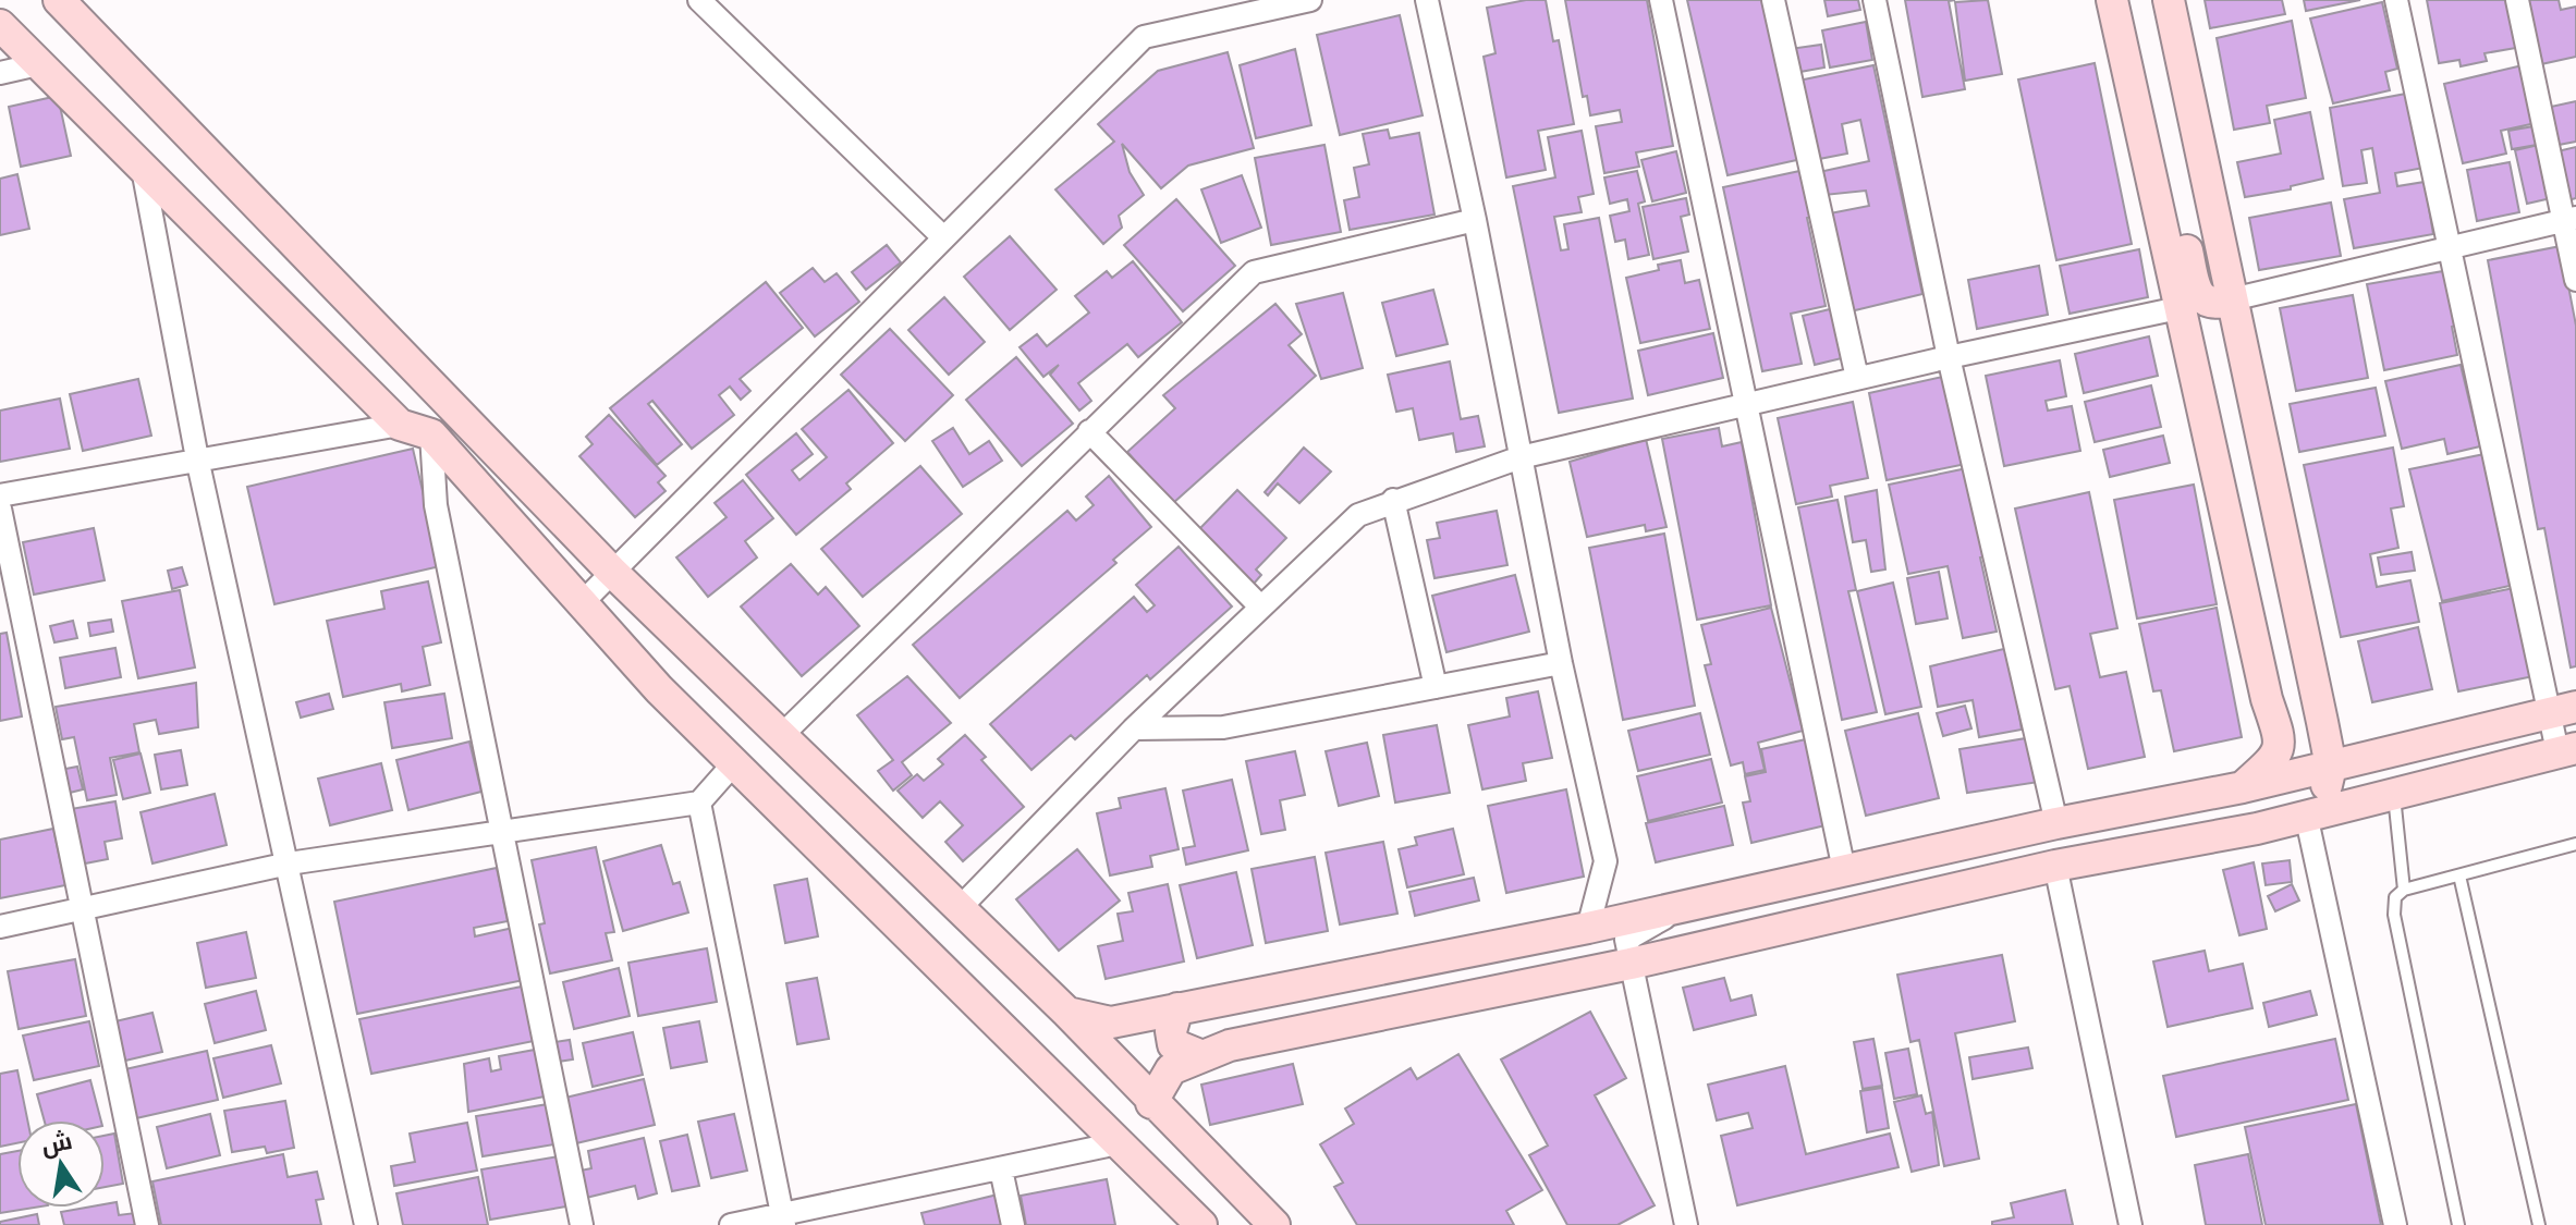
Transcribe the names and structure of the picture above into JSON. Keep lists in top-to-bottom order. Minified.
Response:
{"north":"top"}
